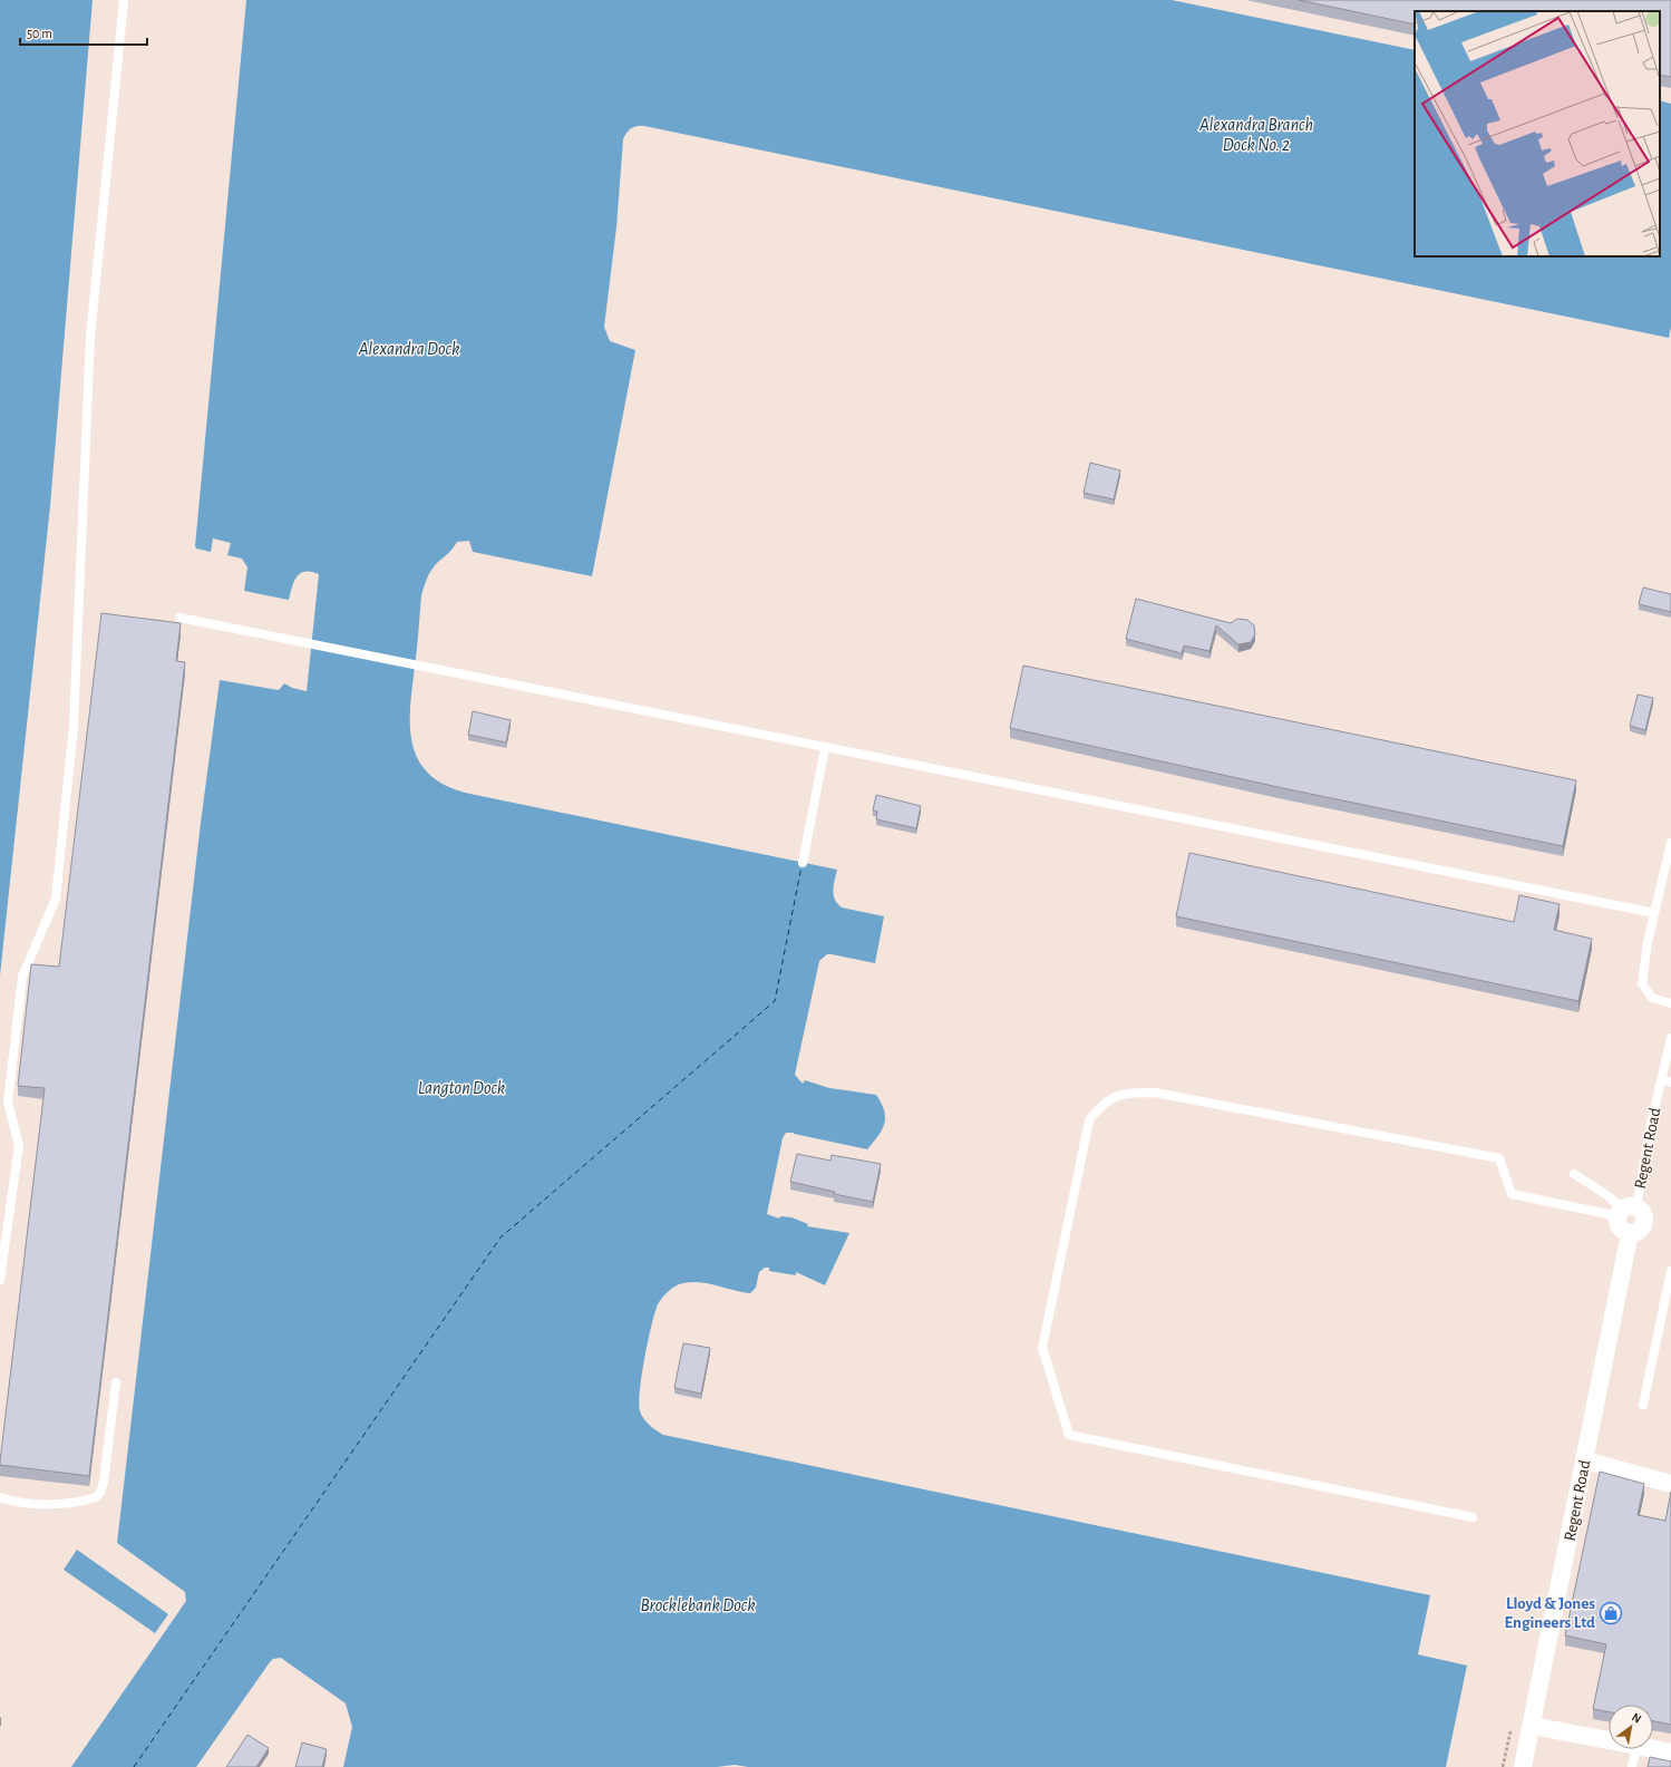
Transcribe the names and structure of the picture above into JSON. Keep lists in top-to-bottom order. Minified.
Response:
{"streets":{"street":["Regent Road"]},"water":["Alexandra Branch Dock No. 2","Alexandra Dock","Langton Dock","Brocklebank Dock"],"places":{"shop":["Lloyd & Jones Engineers Ltd"]},"scale_bar":"50 m","north":"top right"}
